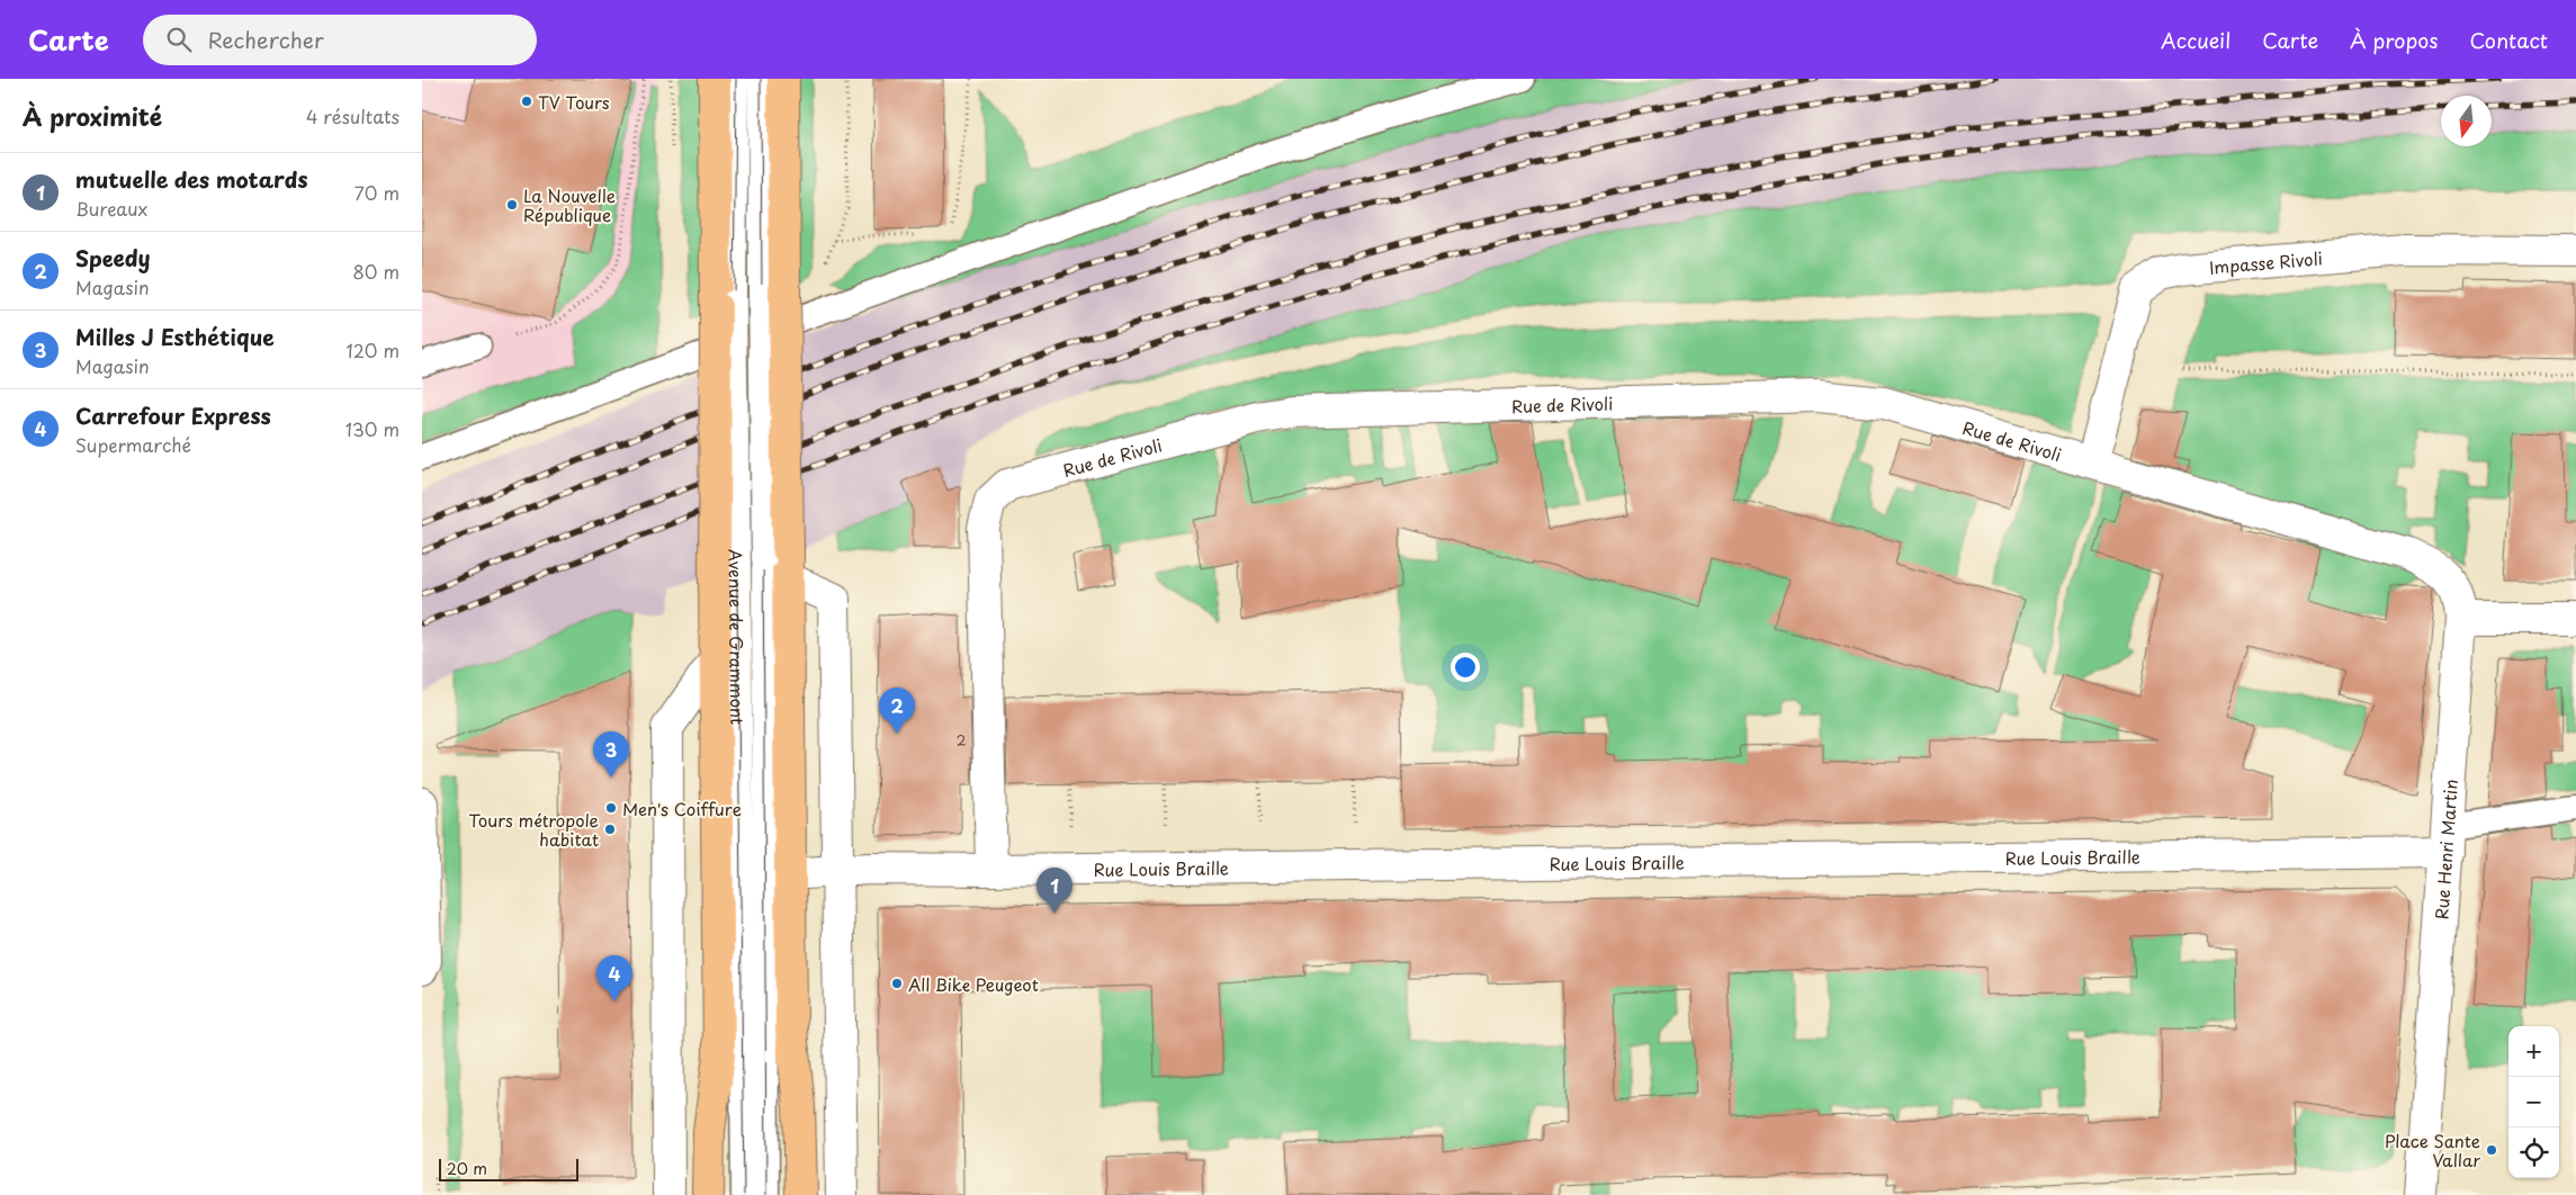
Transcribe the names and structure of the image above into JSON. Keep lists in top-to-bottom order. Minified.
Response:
{"streets":{"main road":["Avenue de Grammont"],"street":["Impasse Rivoli","Rue de Rivoli","Rue Henri Martin","Rue Louis Braille"]},"crossings":[["Impasse Rivoli","Rue de Rivoli"],["Rue de Rivoli","Rue Henri Martin"],["Rue de Rivoli","Rue Louis Braille"],["Avenue de Grammont","Rue Louis Braille"],["Rue Henri Martin","Rue Louis Braille"]],"places":["TV Tours","La Nouvelle République","Men's Coiffure","Tours métropole habitat","All Bike Peugeot","Place Sante Vallar"],"house_numbers":["2"],"scale_bar":"20 m","north":"bottom","page":{"header":"Carte","search":"Rechercher","nav":["Accueil","Carte","À propos","Contact"],"heading":["À proximité","4 résultats"],"list":[{"mark":"1","name":"mutuelle des motards","note":"Bureaux","value":"70 m"},{"mark":"2","name":"Speedy","note":"Magasin","value":"80 m"},{"mark":"3","name":"Milles J Esthétique","note":"Magasin","value":"120 m"},{"mark":"4","name":"Carrefour Express","note":"Supermarché","value":"130 m"}],"pins":["2","3","1","4"],"map_buttons":["+","−"],"scale":"20 m"}}
